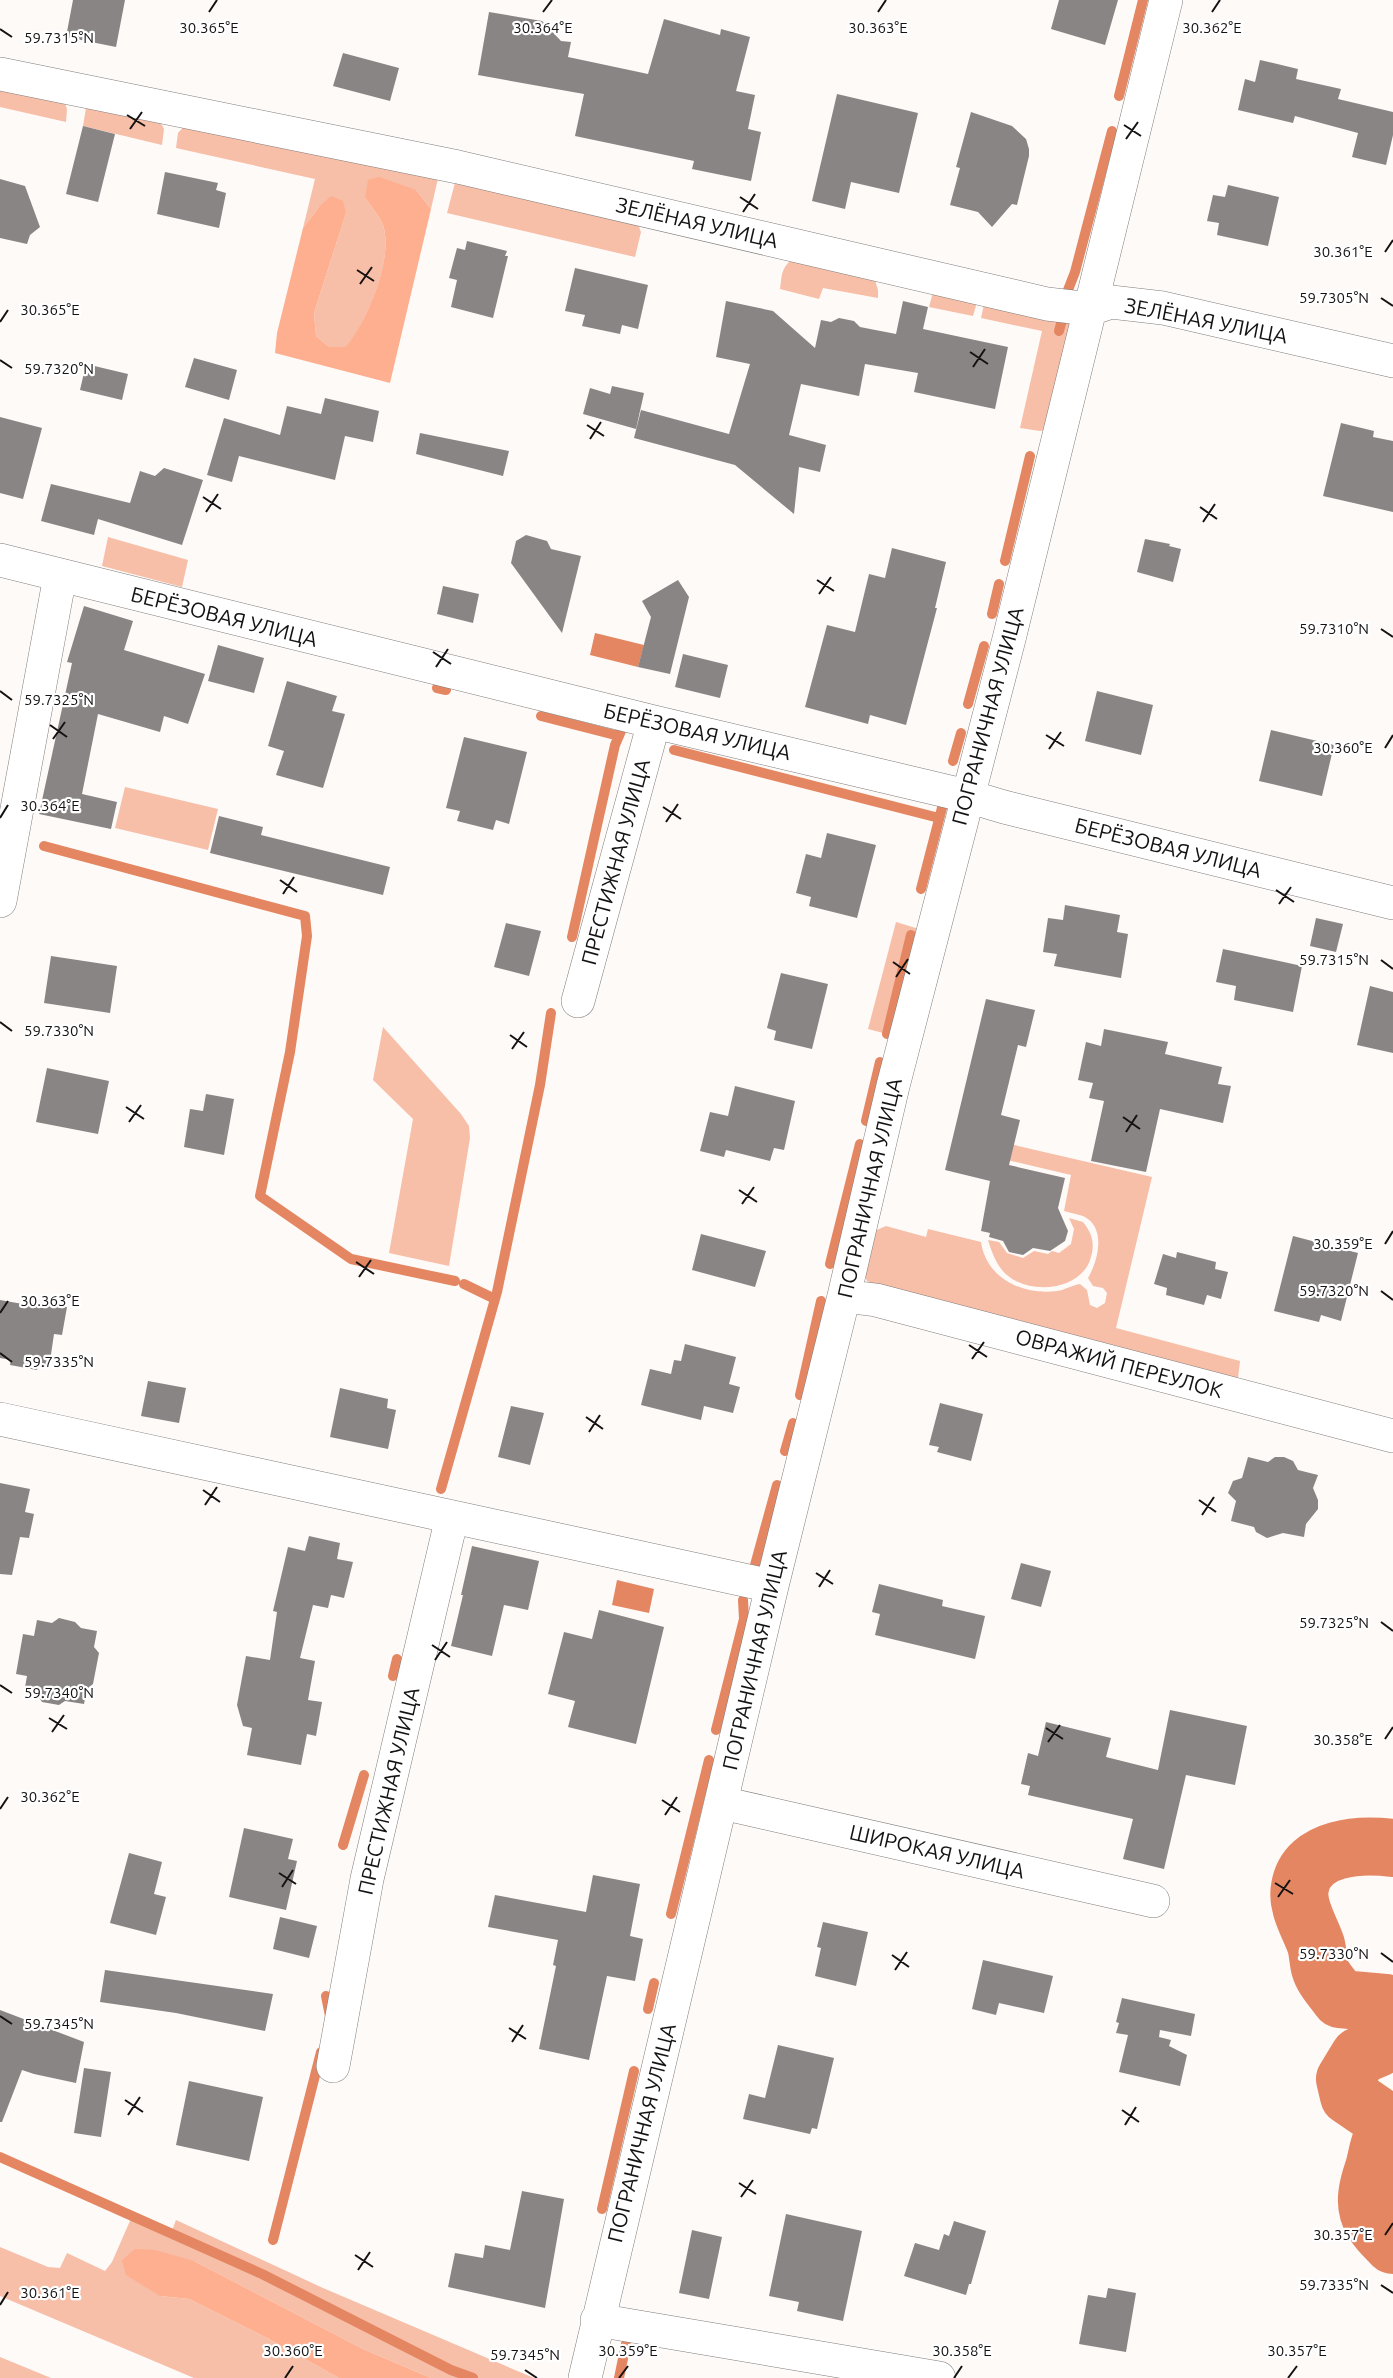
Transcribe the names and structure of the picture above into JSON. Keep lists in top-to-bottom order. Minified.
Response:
{"streets":{"street":["ЗЕЛЁНАЯ УЛИЦА","БЕРЁЗОВАЯ УЛИЦА","ПОГРАНИЧНАЯ УЛИЦА","ПРЕСТИЖНАЯ УЛИЦА","ОВРАЖИЙ ПЕРЕУЛОК","ШИРОКАЯ УЛИЦА"]},"crossings":[["ЗЕЛЁНАЯ УЛИЦА","ПОГРАНИЧНАЯ УЛИЦА"],["БЕРЁЗОВАЯ УЛИЦА","ПОГРАНИЧНАЯ УЛИЦА"],["БЕРЁЗОВАЯ УЛИЦА","ПРЕСТИЖНАЯ УЛИЦА"],["ПОГРАНИЧНАЯ УЛИЦА","ОВРАЖИЙ ПЕРЕУЛОК"],["ПОГРАНИЧНАЯ УЛИЦА","ШИРОКАЯ УЛИЦА"]],"coordinates":["30.365°E","30.364°E","30.363°E","30.362°E","59.7315°N","30.361°E","59.7305°N","59.7320°N","59.7310°N","59.7325°N","30.360°E","59.7330°N","30.359°E","59.7335°N","59.7340°N","30.358°E","59.7345°N","30.357°E"]}
